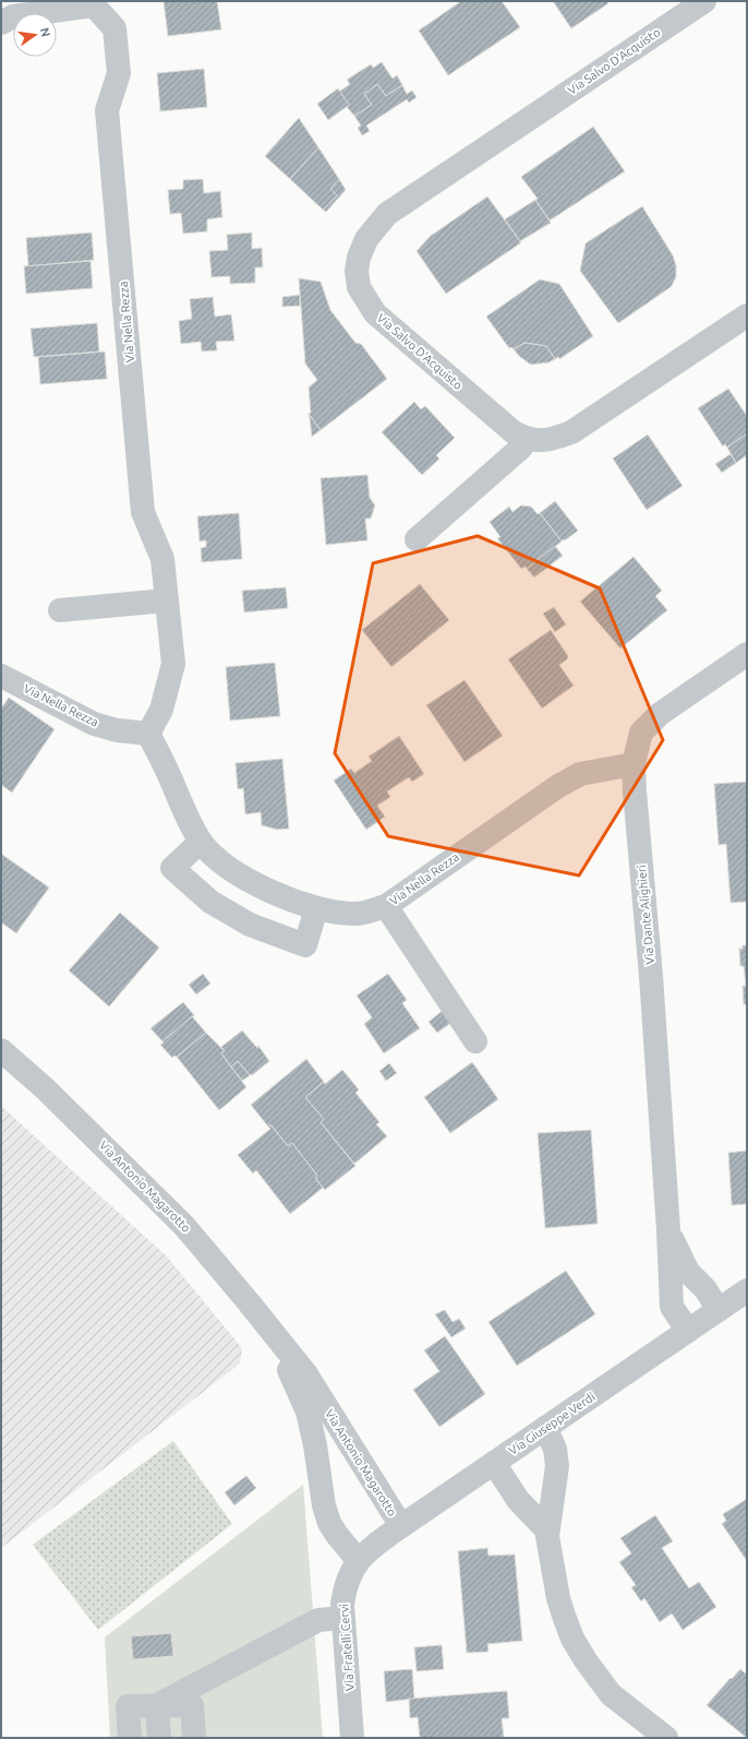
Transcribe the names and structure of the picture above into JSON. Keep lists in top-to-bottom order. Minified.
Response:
{"streets":{"street":["Via Salvo D'Acquisto","Via Nella Rezza","Via Dante Alighieri","Via Antonio Magarotto","Via Giuseppe Verdi","Via Fratelli Cervi"]},"crossings":[["Via Nella Rezza","Via Dante Alighieri"],["Via Dante Alighieri","Via Giuseppe Verdi"],["Via Antonio Magarotto","Via Giuseppe Verdi"],["Via Antonio Magarotto","Via Fratelli Cervi"],["Via Giuseppe Verdi","Via Fratelli Cervi"]],"north":"right"}
